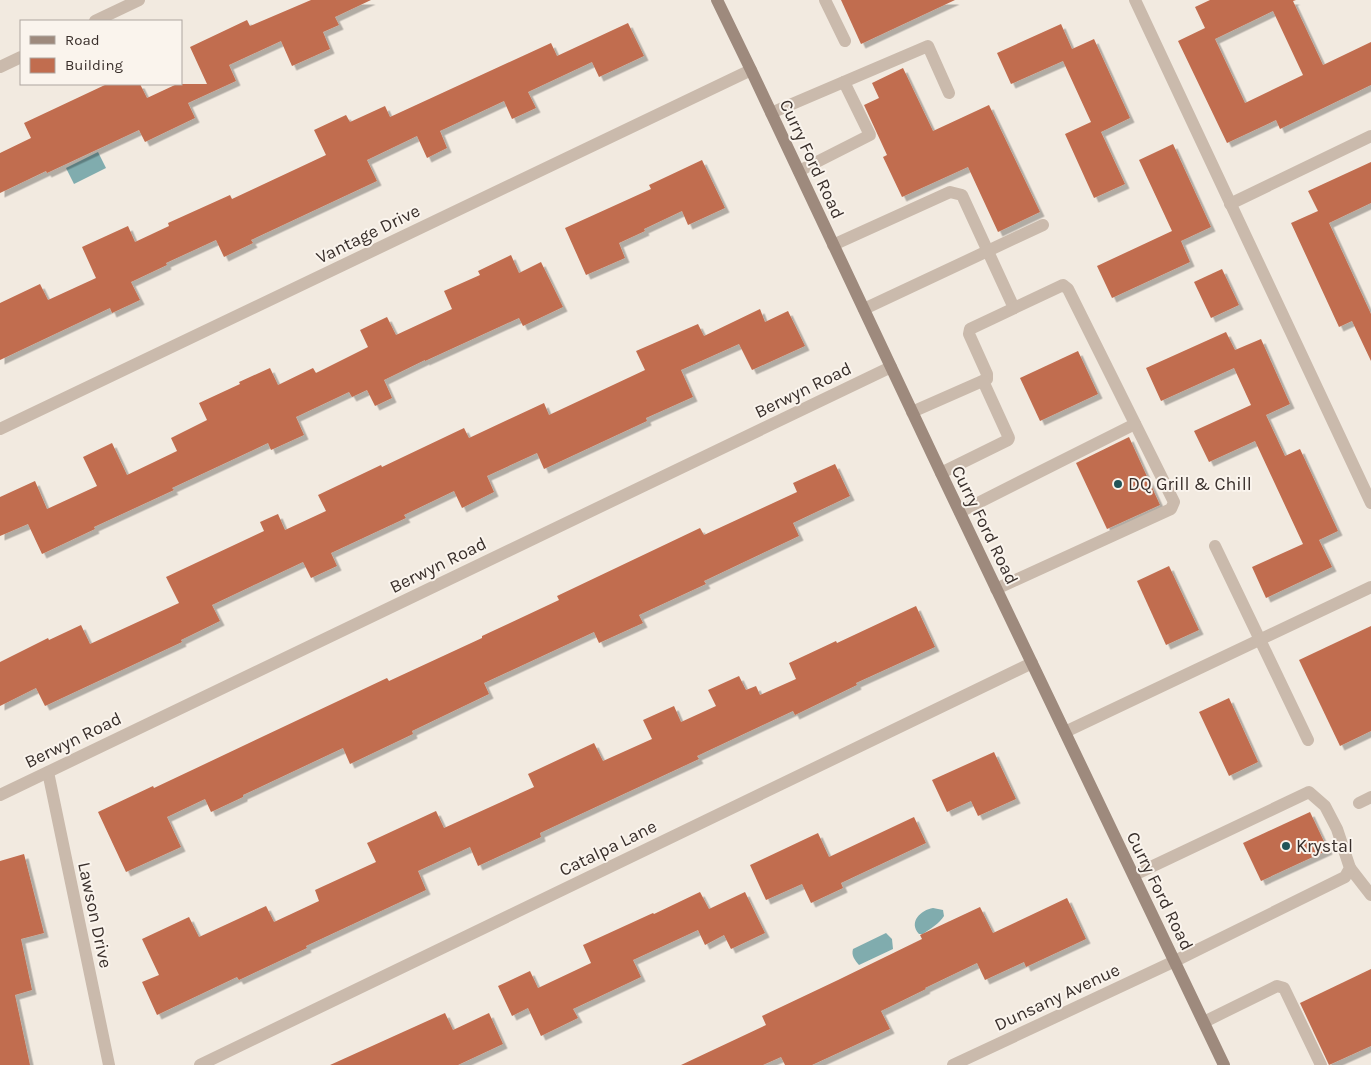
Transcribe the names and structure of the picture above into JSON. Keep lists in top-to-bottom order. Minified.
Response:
{"streets":{"street":["Curry Ford Road","Vantage Drive","Berwyn Road","Catalpa Lane","Lawson Drive","Dunsany Avenue"]},"crossings":[["Curry Ford Road","Vantage Drive"],["Curry Ford Road","Berwyn Road"],["Curry Ford Road","Catalpa Lane"],["Curry Ford Road","Dunsany Avenue"],["Berwyn Road","Lawson Drive"]],"places":["DQ Grill & Chill","Krystal"],"legend":["Road","Building"]}
